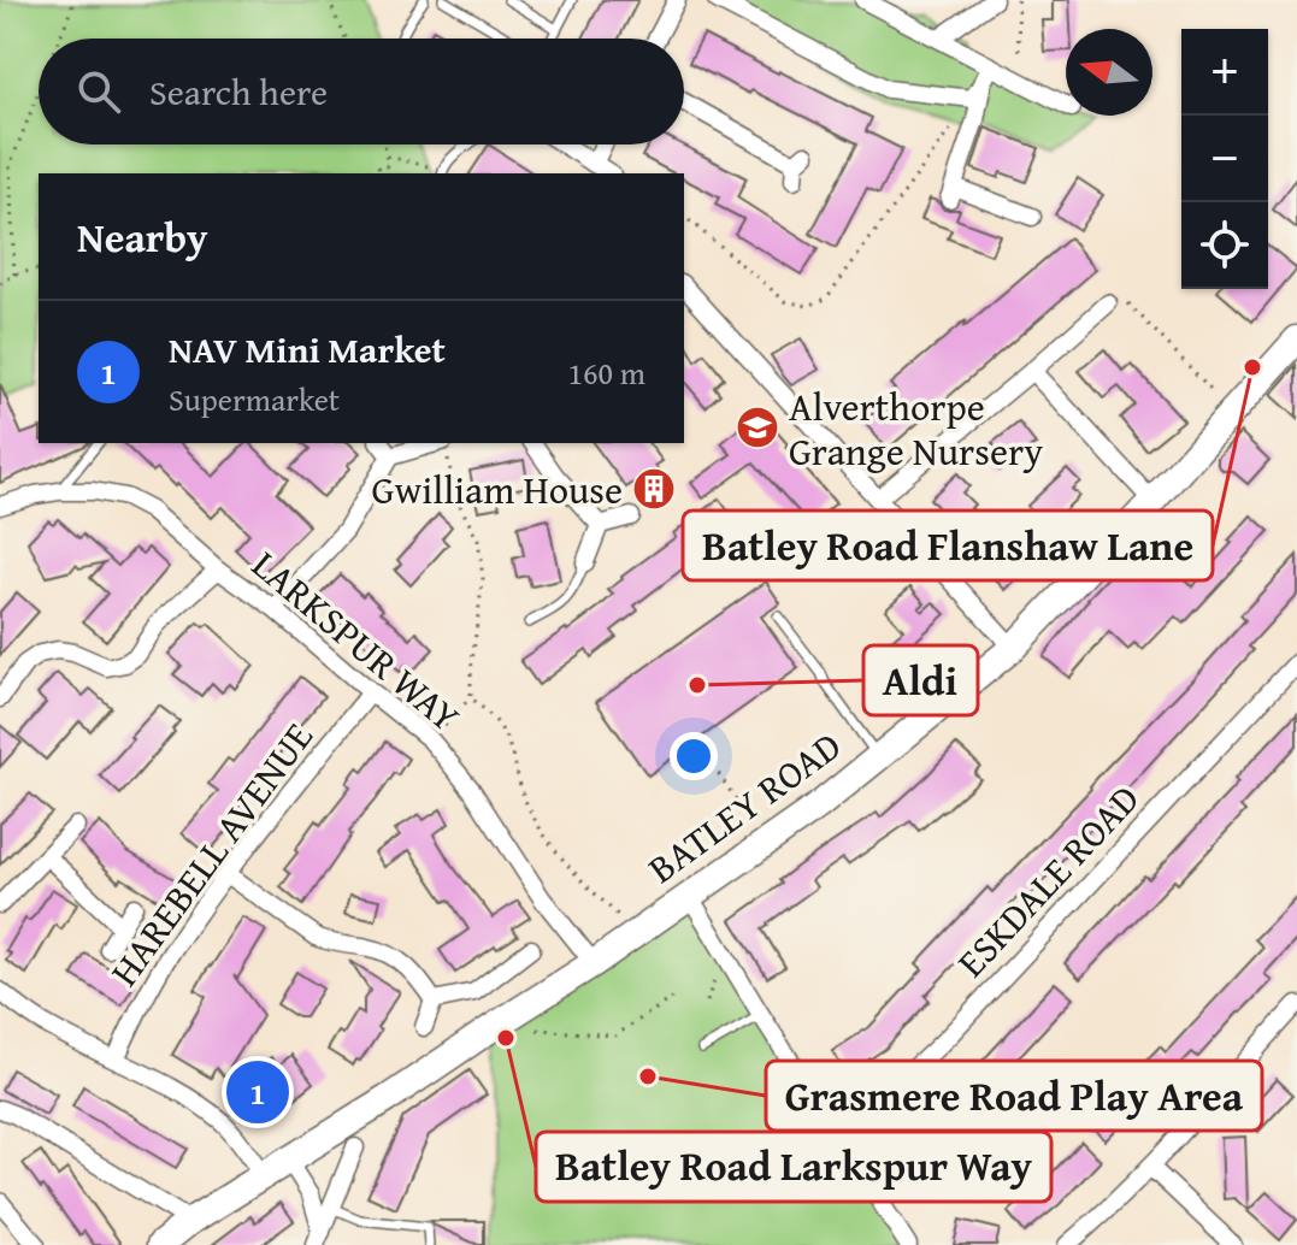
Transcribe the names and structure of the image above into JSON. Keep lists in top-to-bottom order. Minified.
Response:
{"streets":{"street":["LARKSPUR WAY","BATLEY ROAD","HAREBELL AVENUE","ESKDALE ROAD"]},"crossings":[["LARKSPUR WAY","BATLEY ROAD"],["LARKSPUR WAY","HAREBELL AVENUE"]],"places":{"other":["Batley Road Flanshaw Lane","Aldi","Batley Road Larkspur Way","Grasmere Road Play Area"],"school or university":["Alverthorpe Grange Nursery"],"building":["Gwilliam House"]},"north":"left","page":{"map_buttons":["+","−"],"search":"Search here","heading":"Nearby","list":[{"mark":"1","name":"NAV Mini Market","note":"Supermarket","value":"160 m"}],"pins":"1"}}
